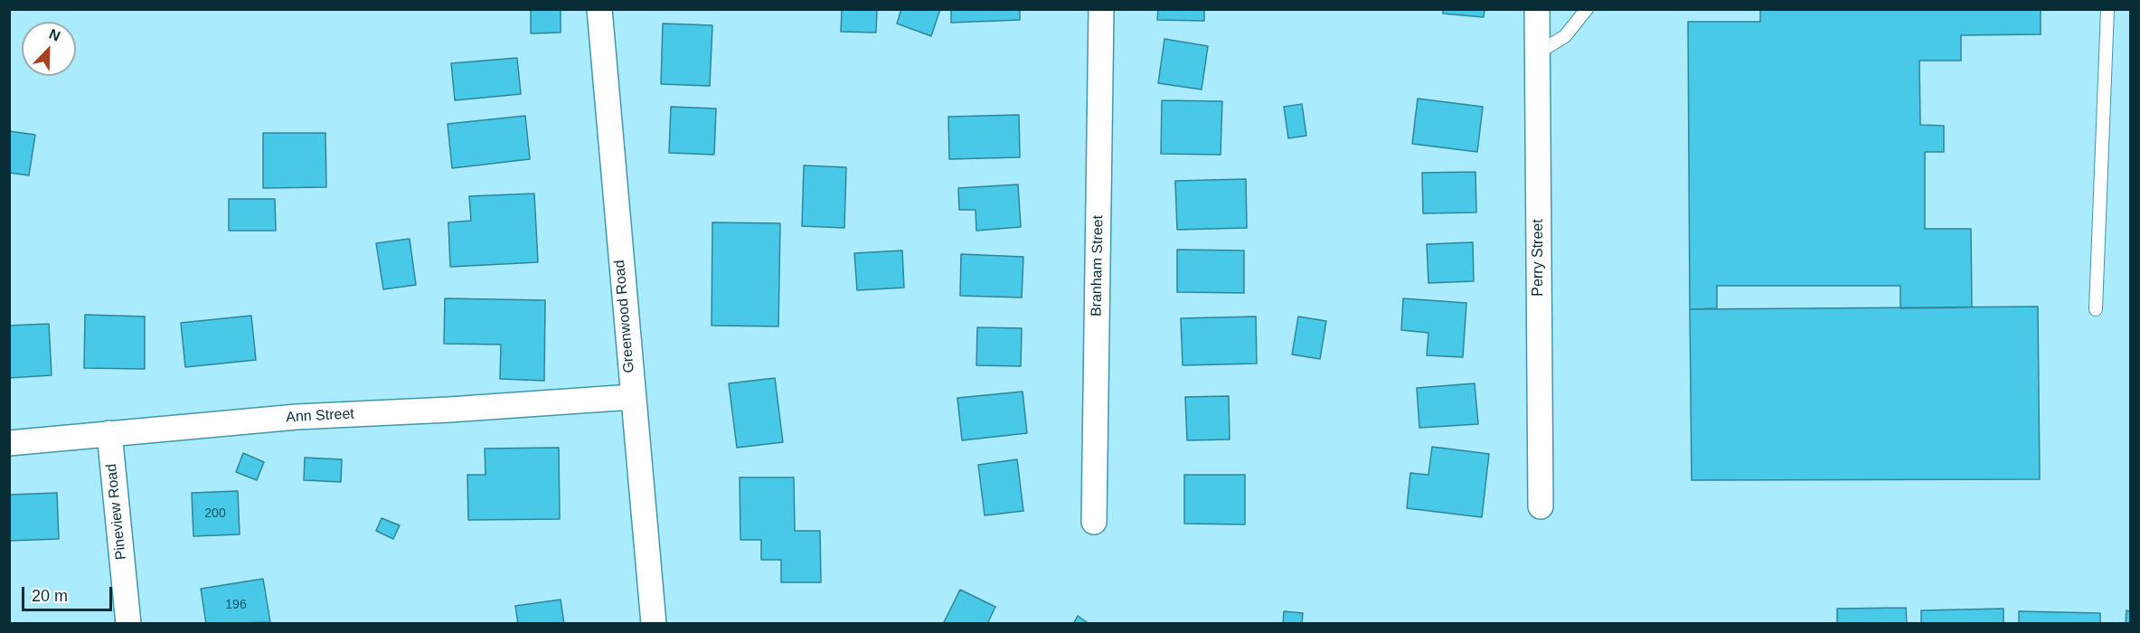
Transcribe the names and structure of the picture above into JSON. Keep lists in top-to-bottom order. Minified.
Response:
{"streets":{"street":["Perry Street","Branham Street","Greenwood Road","Ann Street","Pineview Road"]},"crossings":[["Greenwood Road","Ann Street"],["Ann Street","Pineview Road"]],"house_numbers":["200","196"],"scale_bar":"20 m","north":"top right"}
